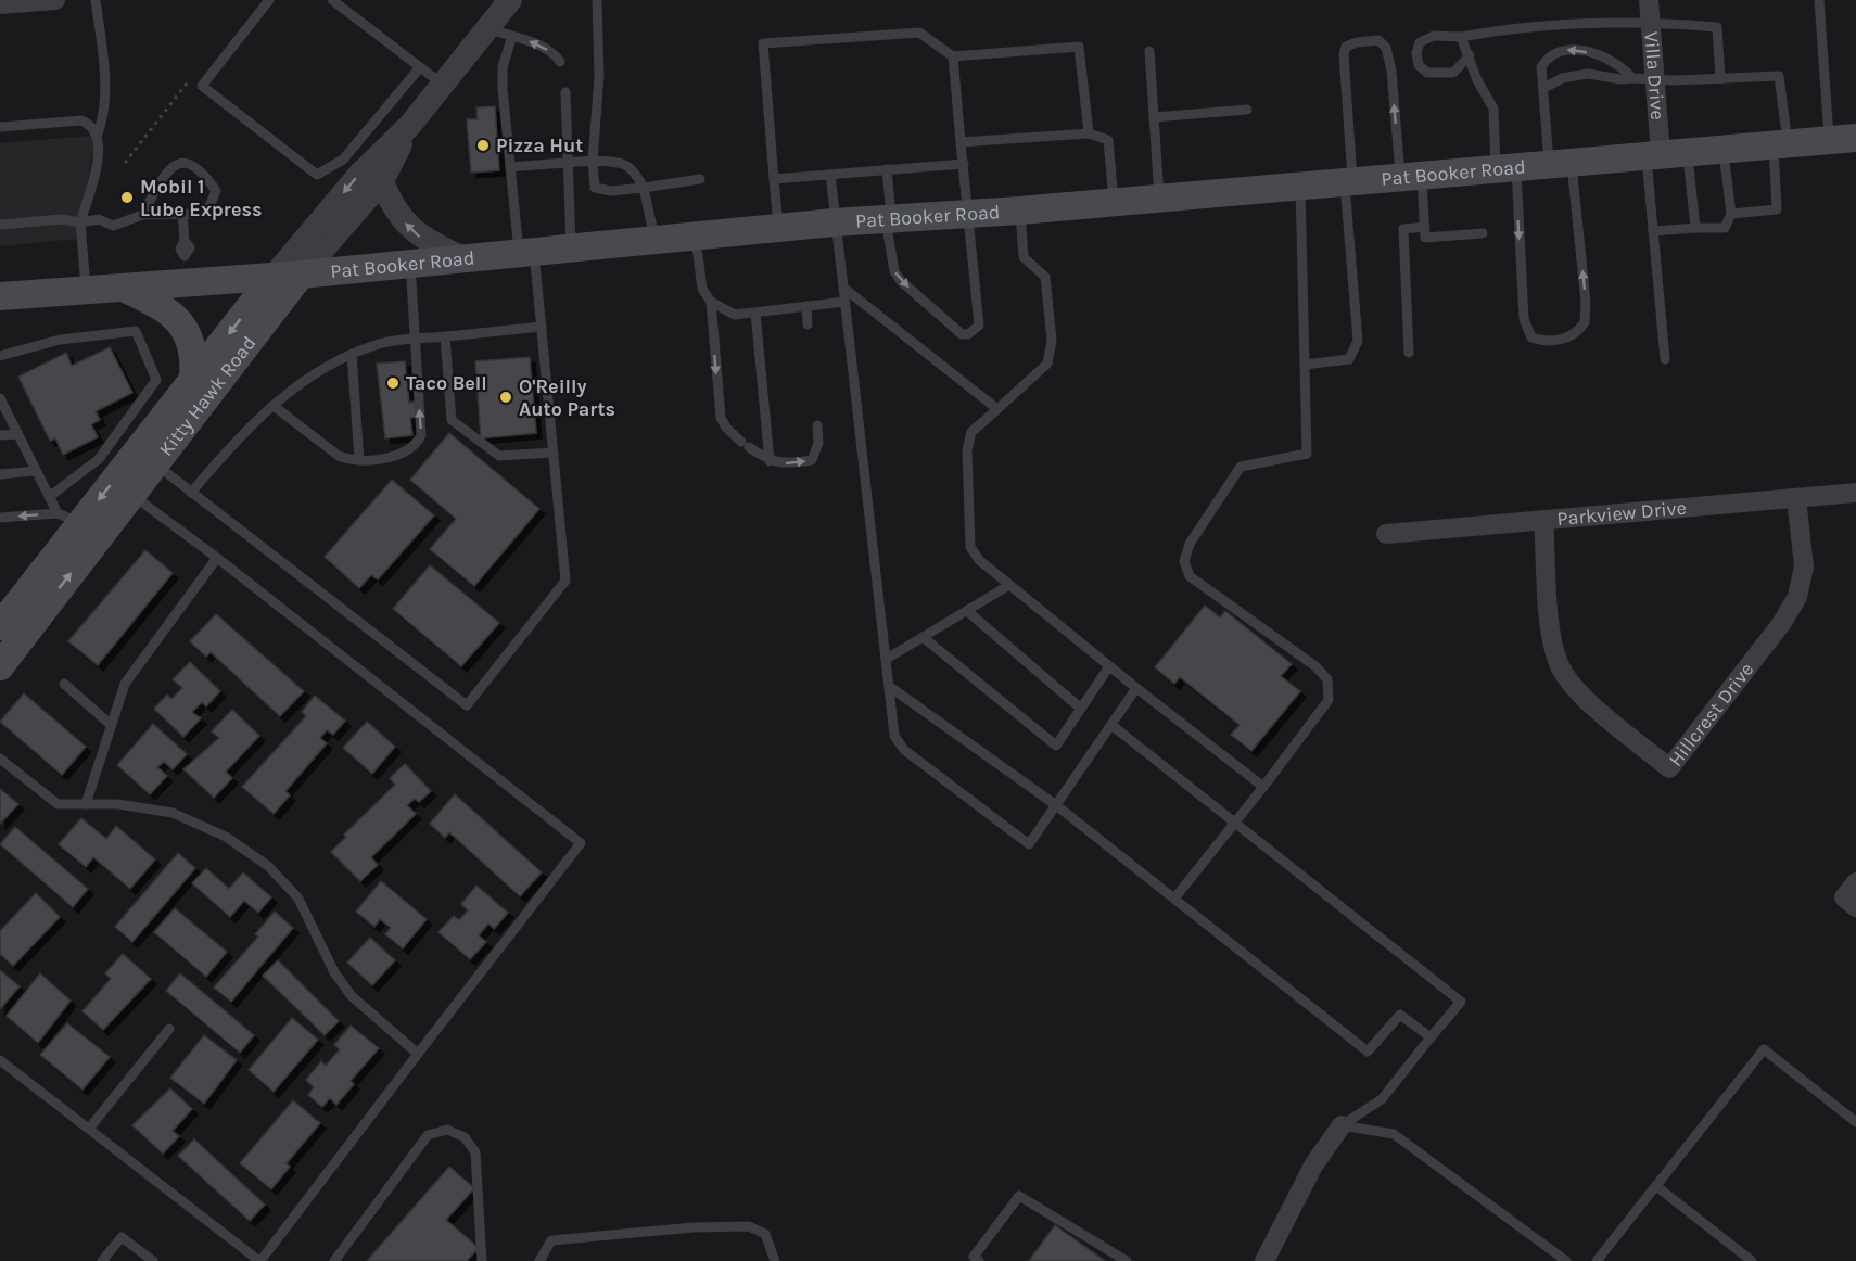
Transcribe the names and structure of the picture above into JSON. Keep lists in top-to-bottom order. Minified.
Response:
{"streets":{"main road":["Pat Booker Road","Kitty Hawk Road"],"street":["Villa Drive","Parkview Drive","Hillcrest Drive"]},"crossings":[["Villa Drive","Pat Booker Road"],["Pat Booker Road","Kitty Hawk Road"],["Parkview Drive","Hillcrest Drive"]],"places":["Pizza Hut","Mobil 1 Lube Express","Taco Bell","O'Reilly Auto Parts"]}
